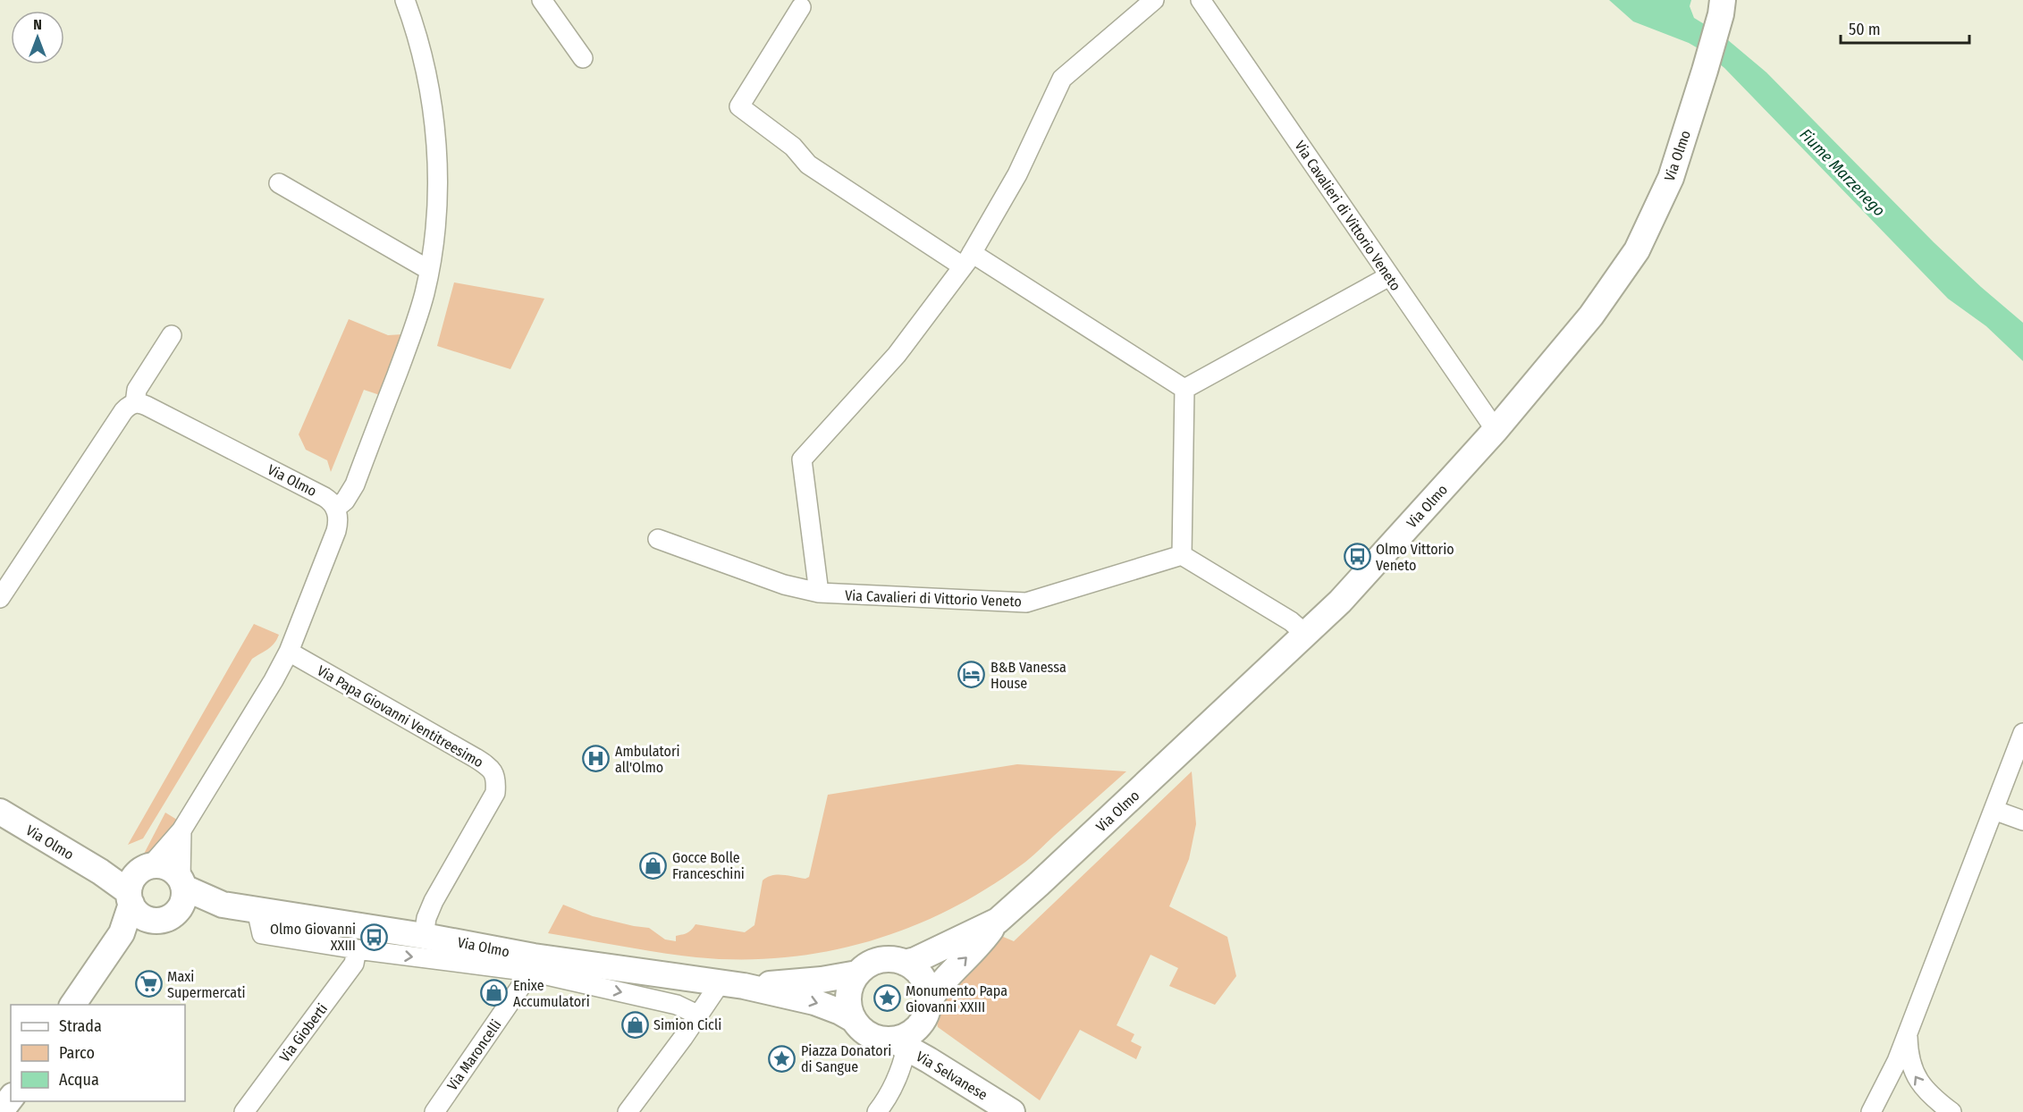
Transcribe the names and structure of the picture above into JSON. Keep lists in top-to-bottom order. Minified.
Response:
{"streets":{"street":["Via Olmo","Via Cavalieri di Vittorio Veneto","Via Papa Giovanni Ventitreesimo","Via Gioberti","Via Maroncelli","Via Selvanese"]},"crossings":[["Via Olmo","Via Cavalieri di Vittorio Veneto"],["Via Olmo","Via Papa Giovanni Ventitreesimo"],["Via Olmo","Via Gioberti"],["Via Olmo","Via Maroncelli"],["Via Olmo","Via Selvanese"]],"water":["Fiume Marzenego"],"places":{"bus stop":["Olmo Vittorio Veneto","Olmo Giovanni XXIII"],"hotel":["B&B Vanessa House"],"hospital":["Ambulatori all'Olmo"],"shop":["Gocce Bolle Franceschini","Enixe Accumulatori","Simion Cicli"],"supermarket":["Maxi Supermercati"],"place":["Monumento Papa Giovanni XXIII","Piazza Donatori di Sangue"]},"legend":["Strada","Parco","Acqua"],"scale_bar":"50 m","north":"top"}
